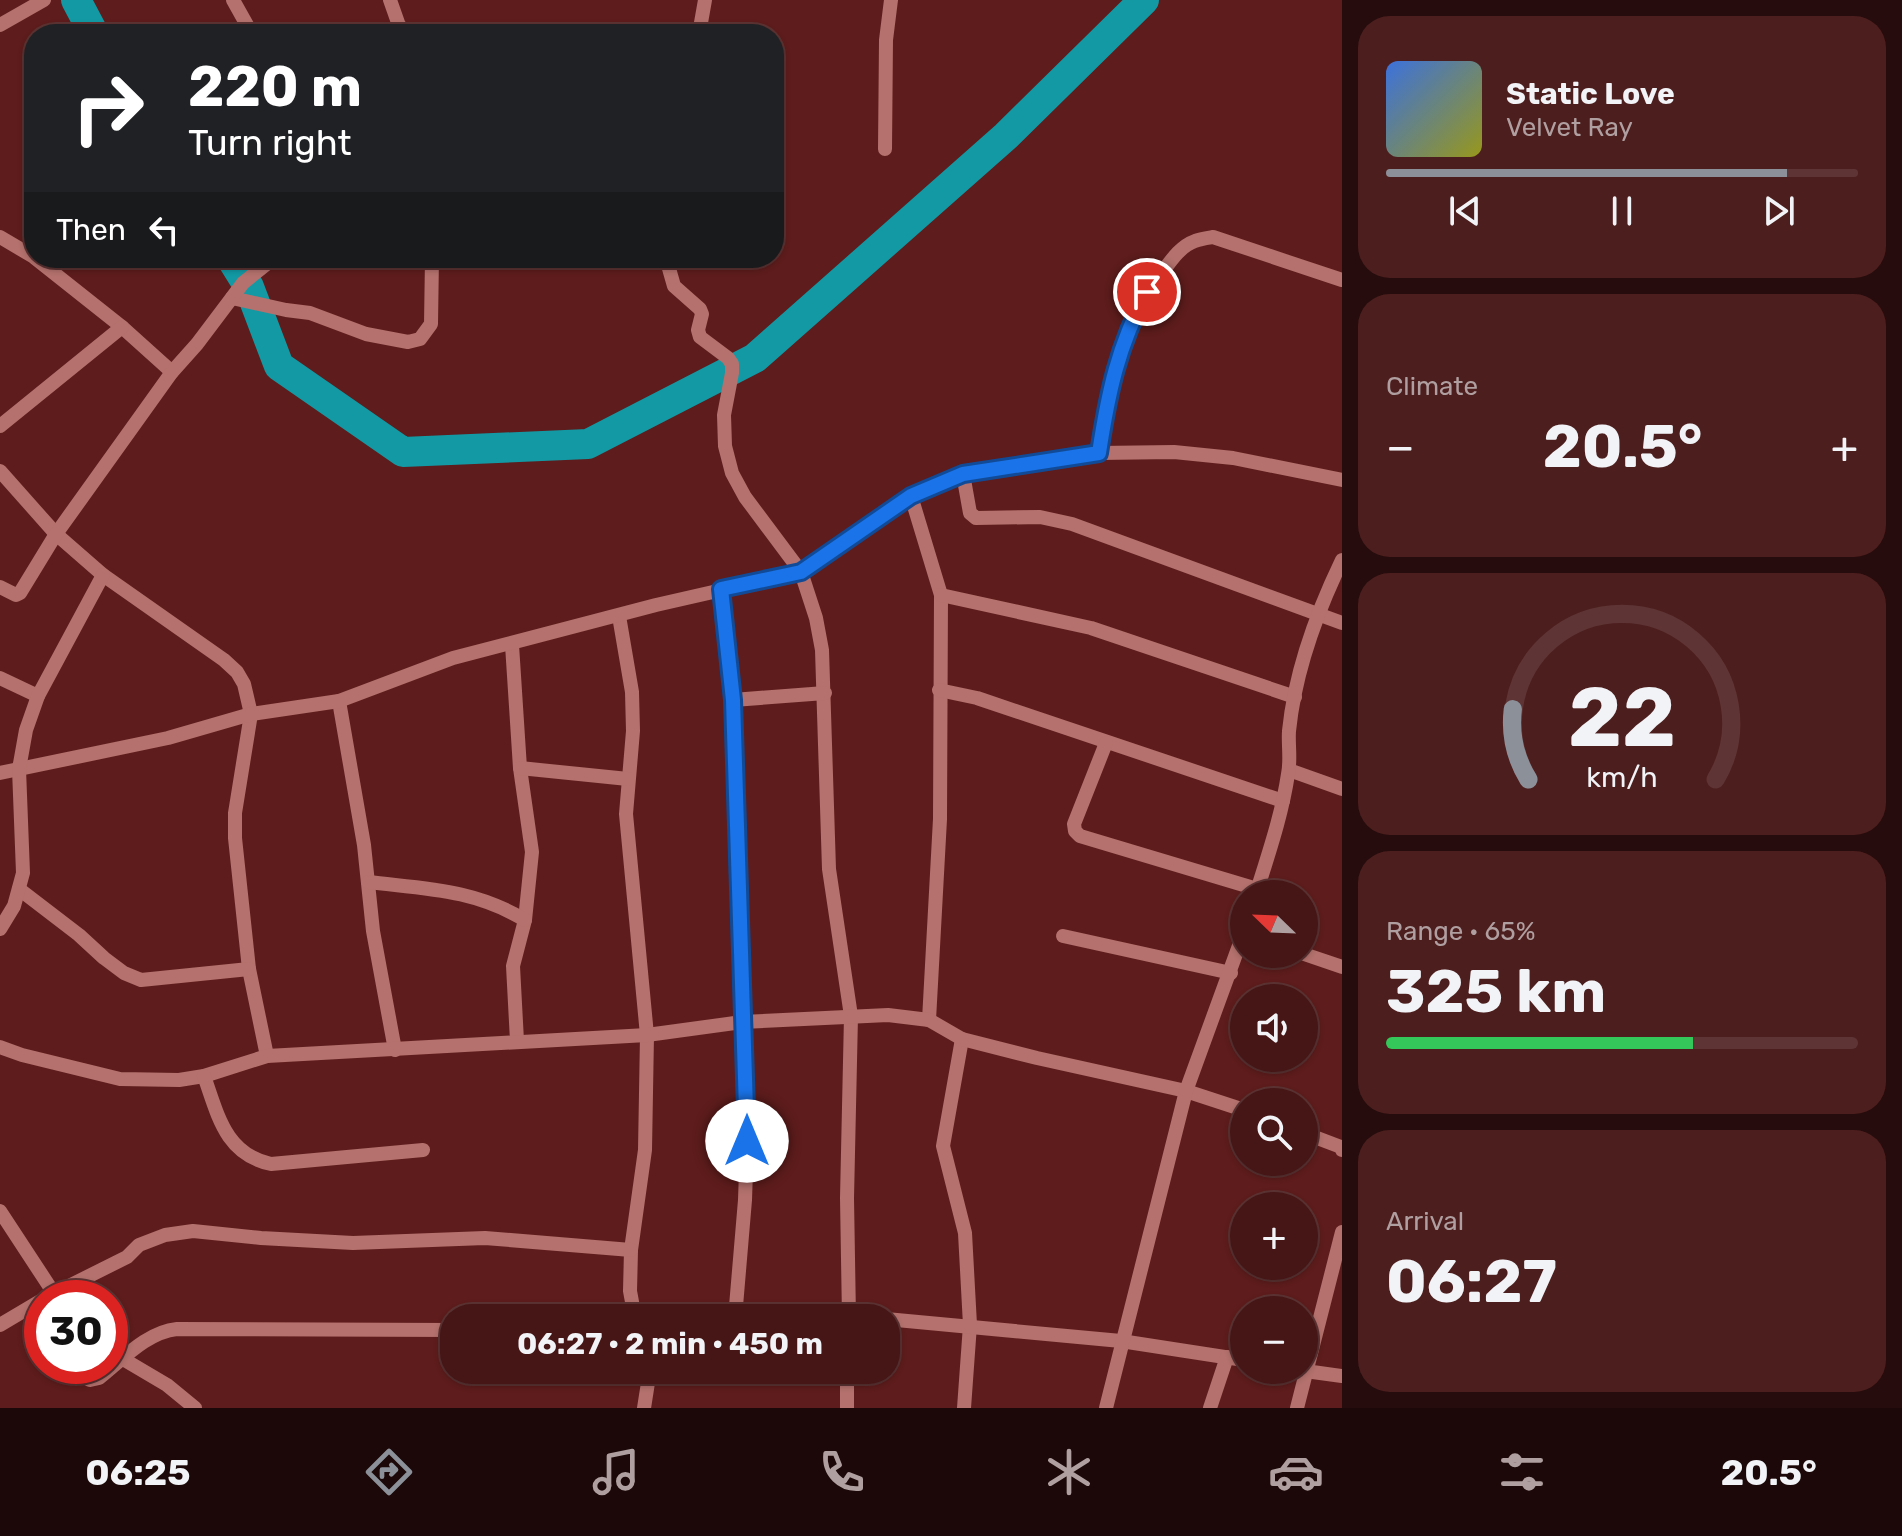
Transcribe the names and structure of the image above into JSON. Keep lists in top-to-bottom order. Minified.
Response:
{"north":"top left","page":{"turn":["220 m","Turn right"],"song":["Static Love","Velvet Ray"],"then":"Then","tile":["Climate",["Range · 65%","325 km"],["Arrival","06:27"]],"heat":["−","20.5°","+"],"map_buttons":["+","−"],"limit":"30","trip":"06:27 · 2 min · 450 m","tabs":["06:25","20.5°"],"gauge":["22","km/h"]}}
